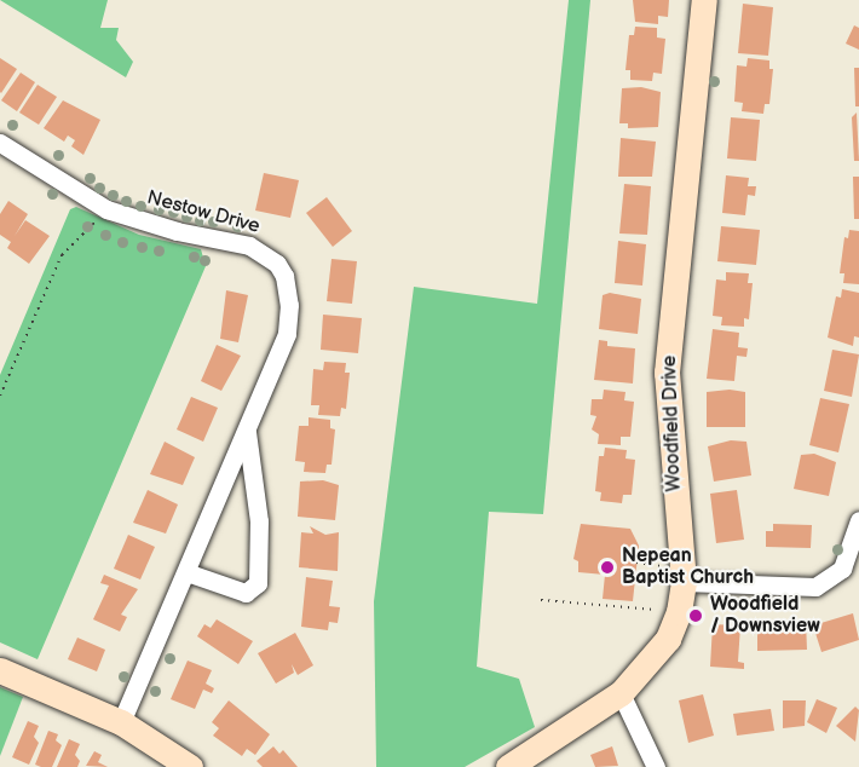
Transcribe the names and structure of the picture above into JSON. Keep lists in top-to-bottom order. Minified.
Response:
{"streets":{"street":["Nestow Drive","Woodfield Drive"]},"places":["Nepean Baptist Church","Woodfield / Downsview"]}
